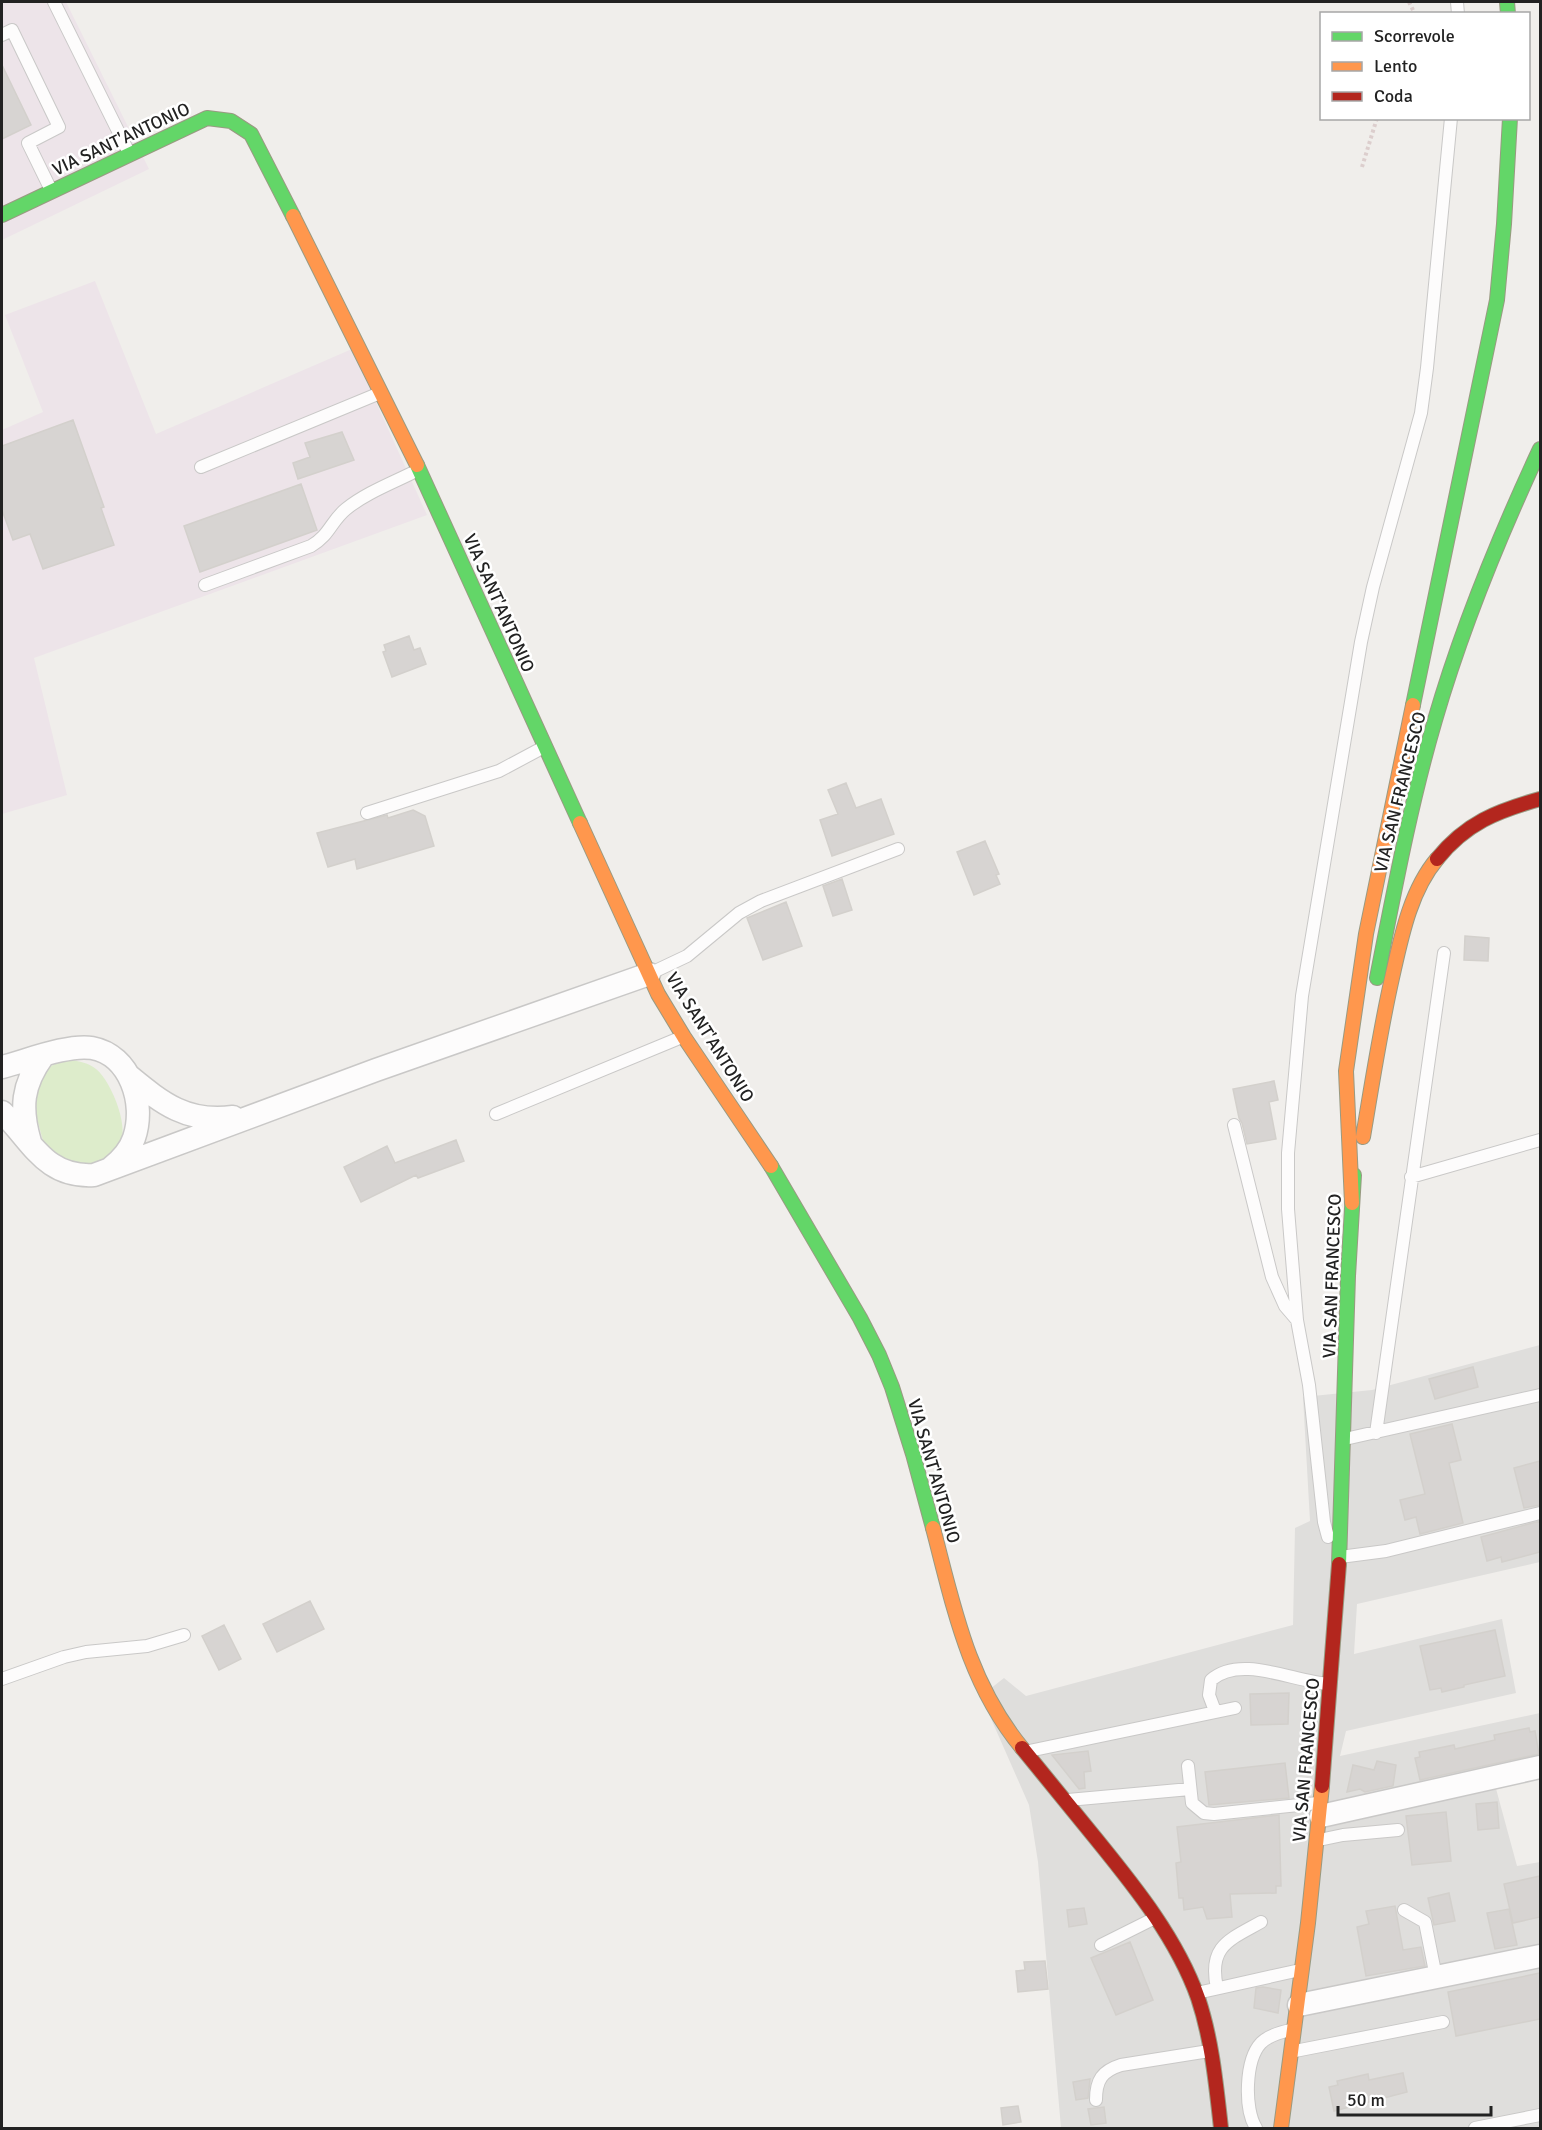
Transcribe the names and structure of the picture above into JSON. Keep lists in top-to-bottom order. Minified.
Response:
{"streets":{"main road":["VIA SANT'ANTONIO","VIA SAN FRANCESCO"]},"legend":["Scorrevole","Lento","Coda"],"scale_bar":"50 m"}
